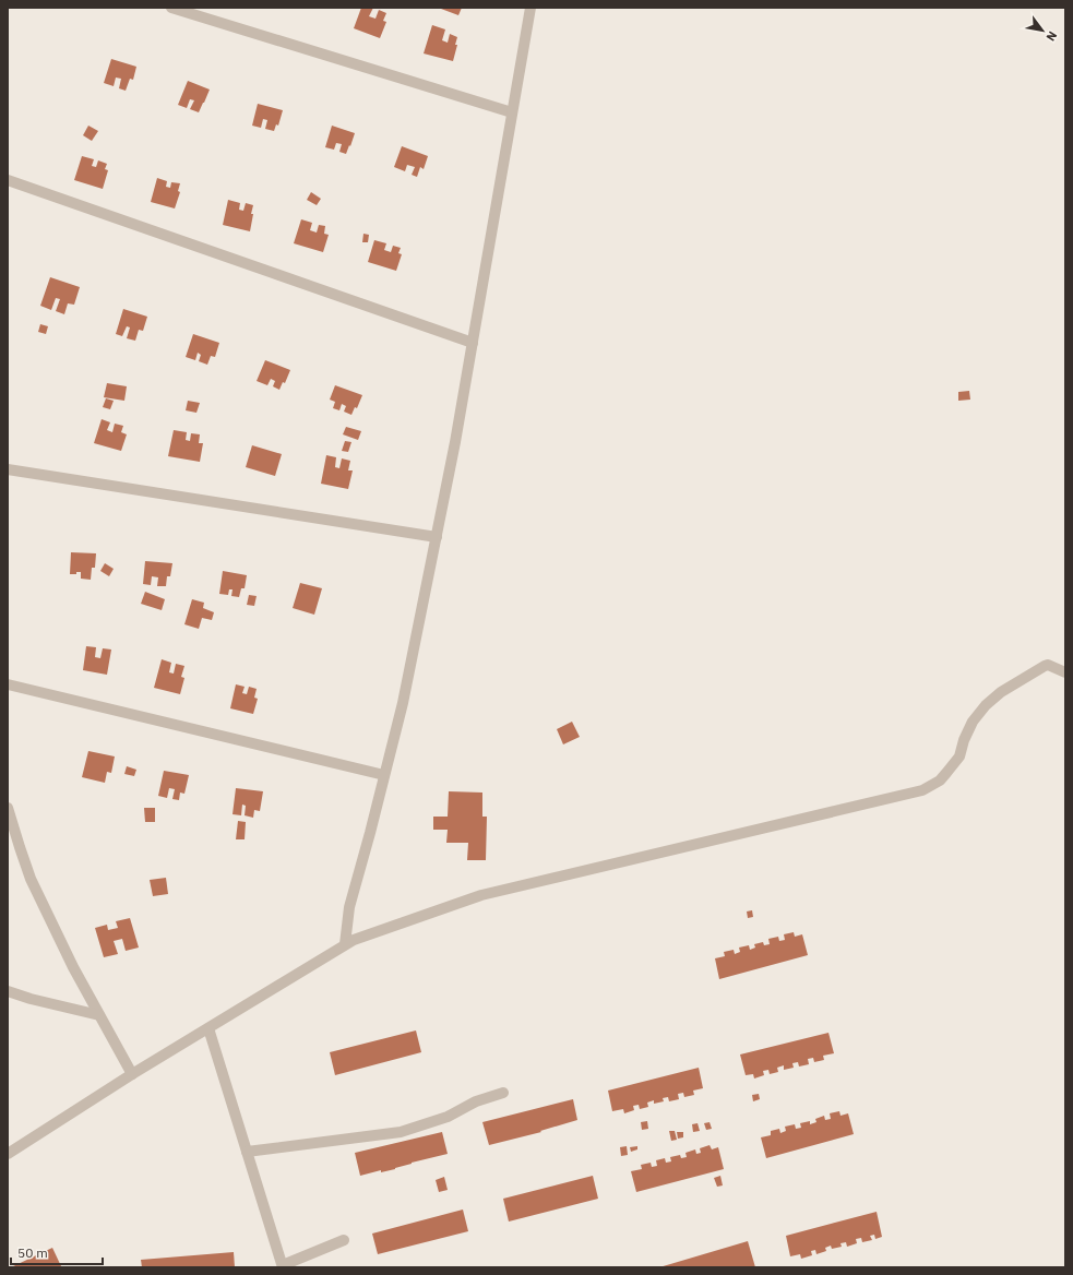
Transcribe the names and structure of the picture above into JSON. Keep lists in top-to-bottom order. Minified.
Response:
{"scale_bar":"50 m","north":"bottom right"}
